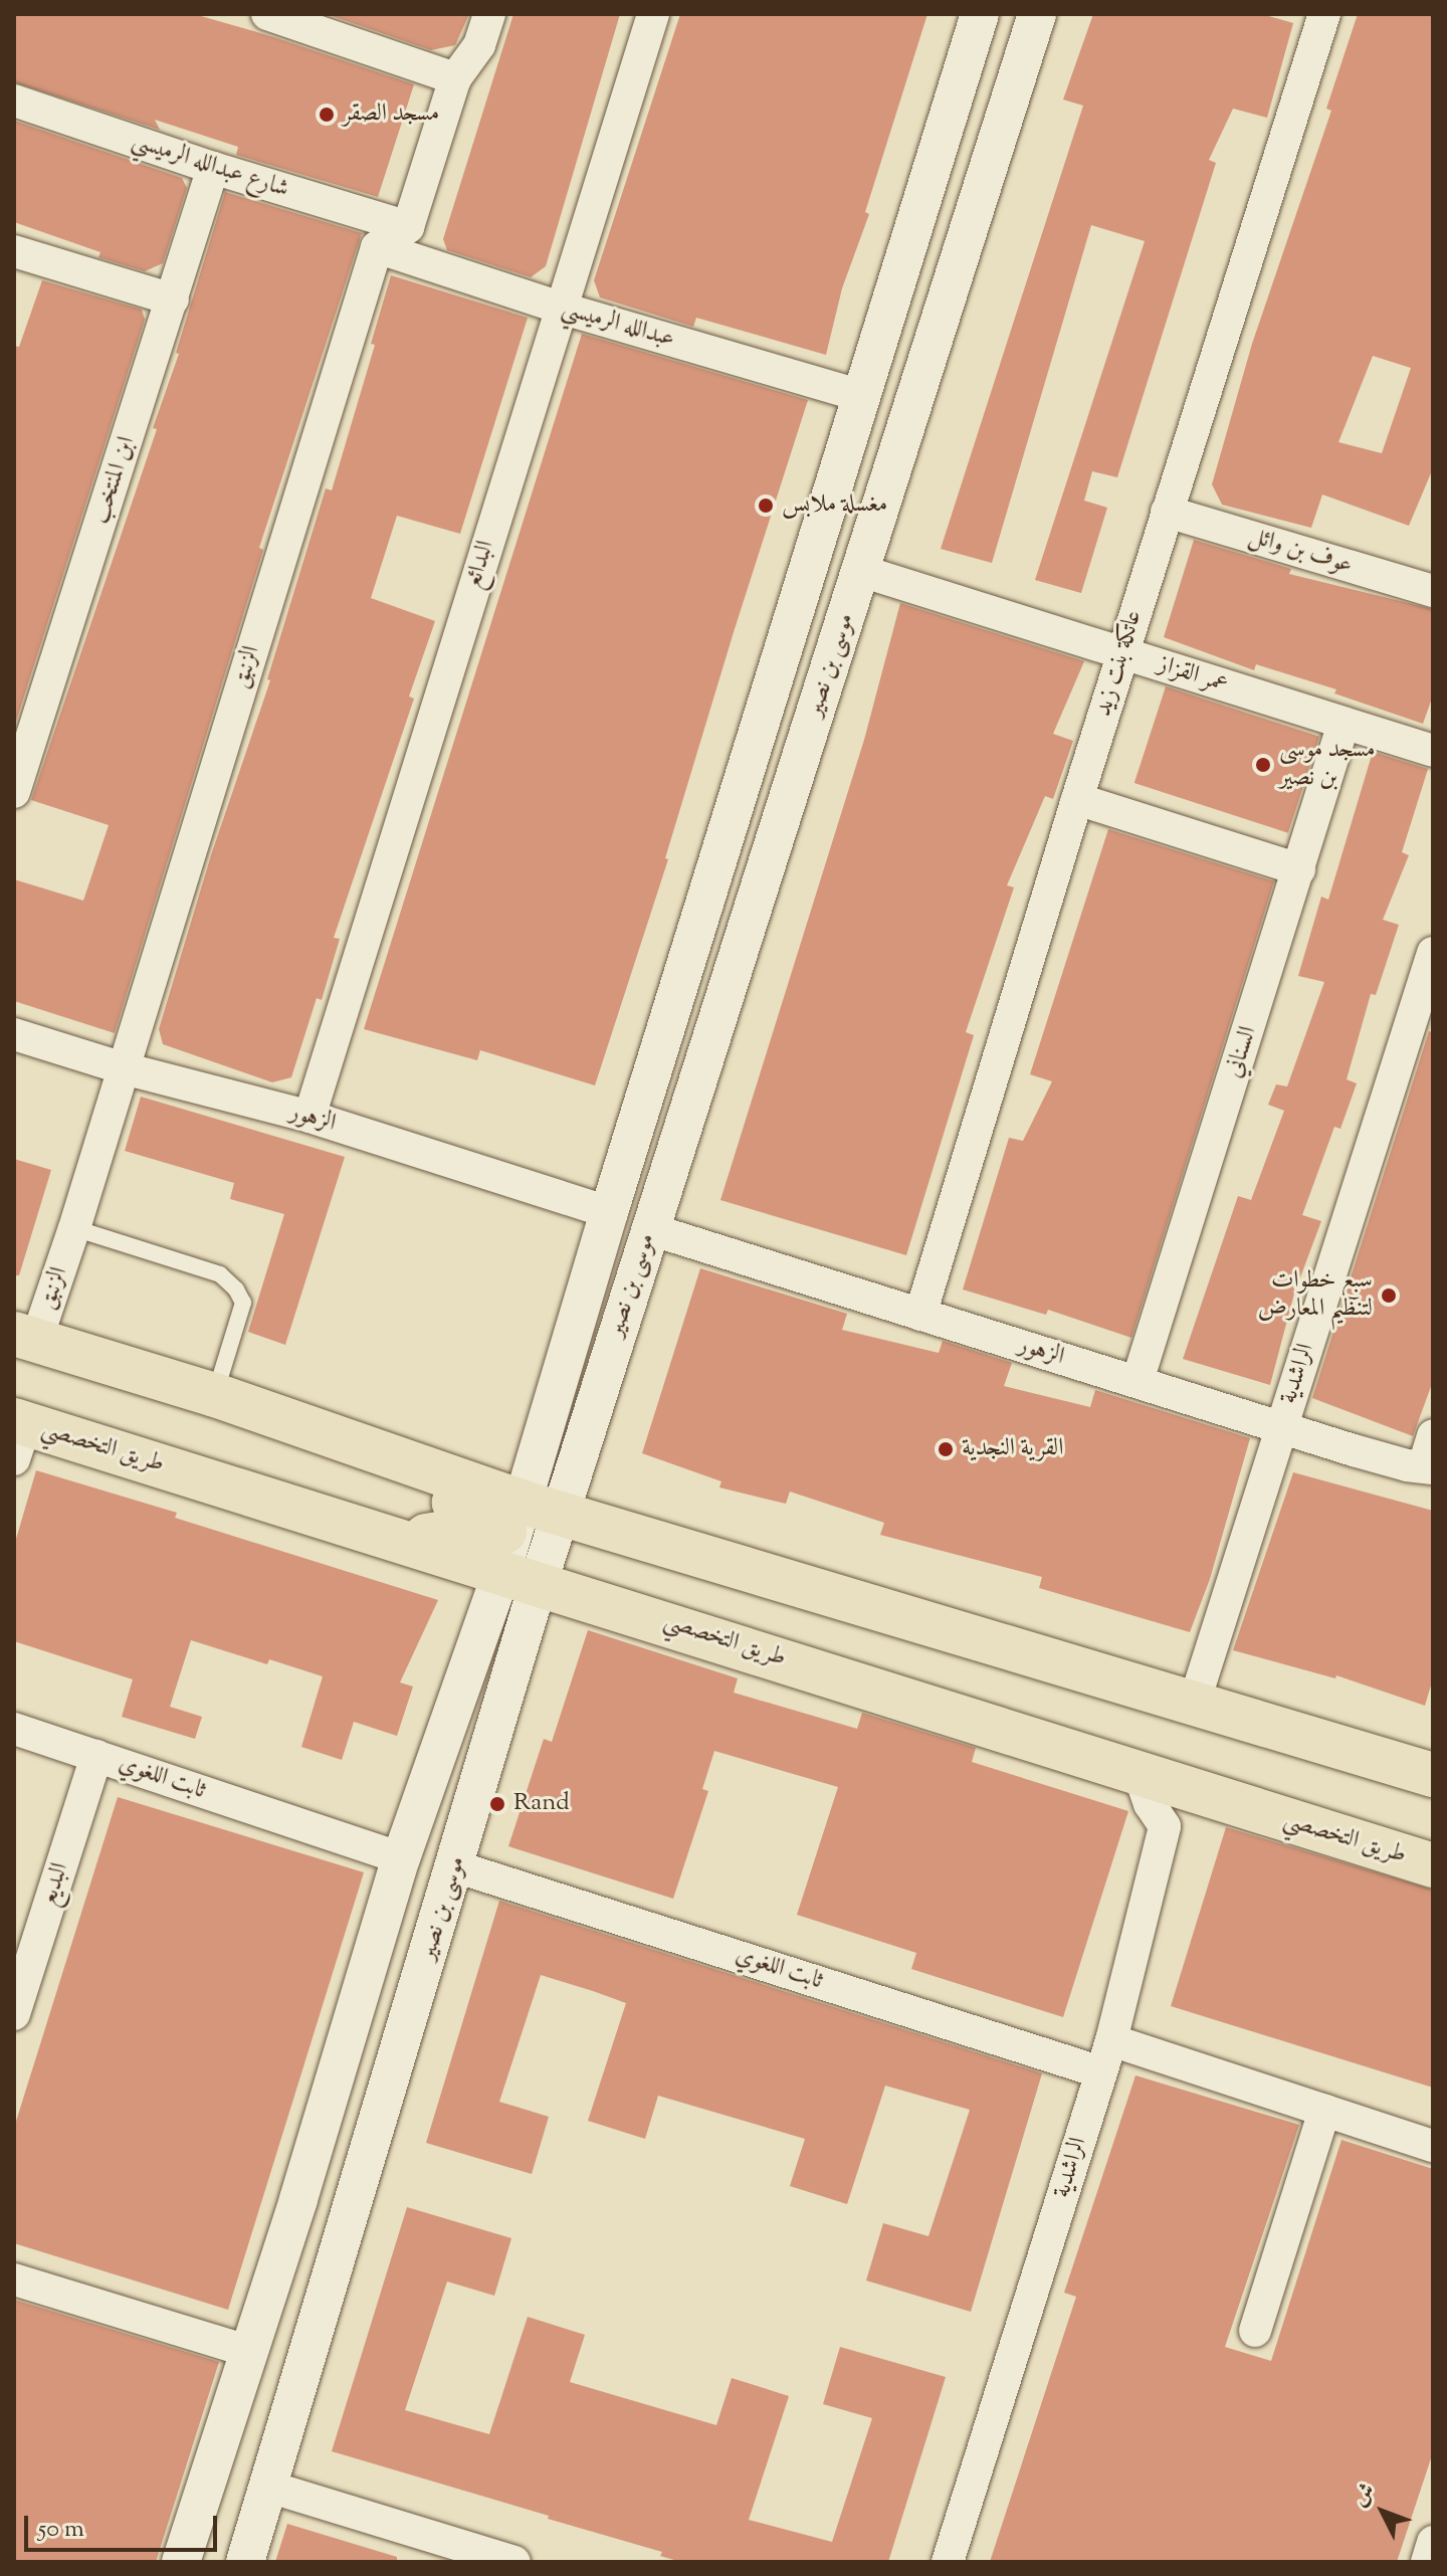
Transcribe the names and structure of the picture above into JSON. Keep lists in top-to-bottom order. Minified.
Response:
{"streets":{"main road":["طريق التخصصي"],"street":["شارع عبدالله الرميسي","عبدالله الرميسي","ابن المنتخب","عوف بن وائل","البدائع","عاتكة بنت زيد","موسى بن نصير","الزنبق","عمر القزاز","السناني","الزهور","الراشدية","ثابت اللغوي","البديع"]},"crossings":[["شارع عبدالله الرميسي","ابن المنتخب"],["عبدالله الرميسي","البدائع"],["عبدالله الرميسي","الزنبق"],["عوف بن وائل","عاتكة بنت زيد"],["البدائع","الزهور"],["عاتكة بنت زيد","عمر القزاز"],["عاتكة بنت زيد","الزهور"],["موسى بن نصير","عمر القزاز"],["موسى بن نصير","الزهور"],["موسى بن نصير","طريق التخصصي"],["موسى بن نصير","ثابت اللغوي"],["الزنبق","الزهور"],["عمر القزاز","السناني"],["السناني","الزهور"],["الزهور","الراشدية"],["الراشدية","طريق التخصصي"],["الراشدية","ثابت اللغوي"],["ثابت اللغوي","البديع"]],"places":["مسجد الصقر","مغسلة ملابس","مسجد موسى بن نصير","سبع خطوات لتنظيم المعارض","القرية النجدية","Rand"],"scale_bar":"50 m","north":"top left"}
